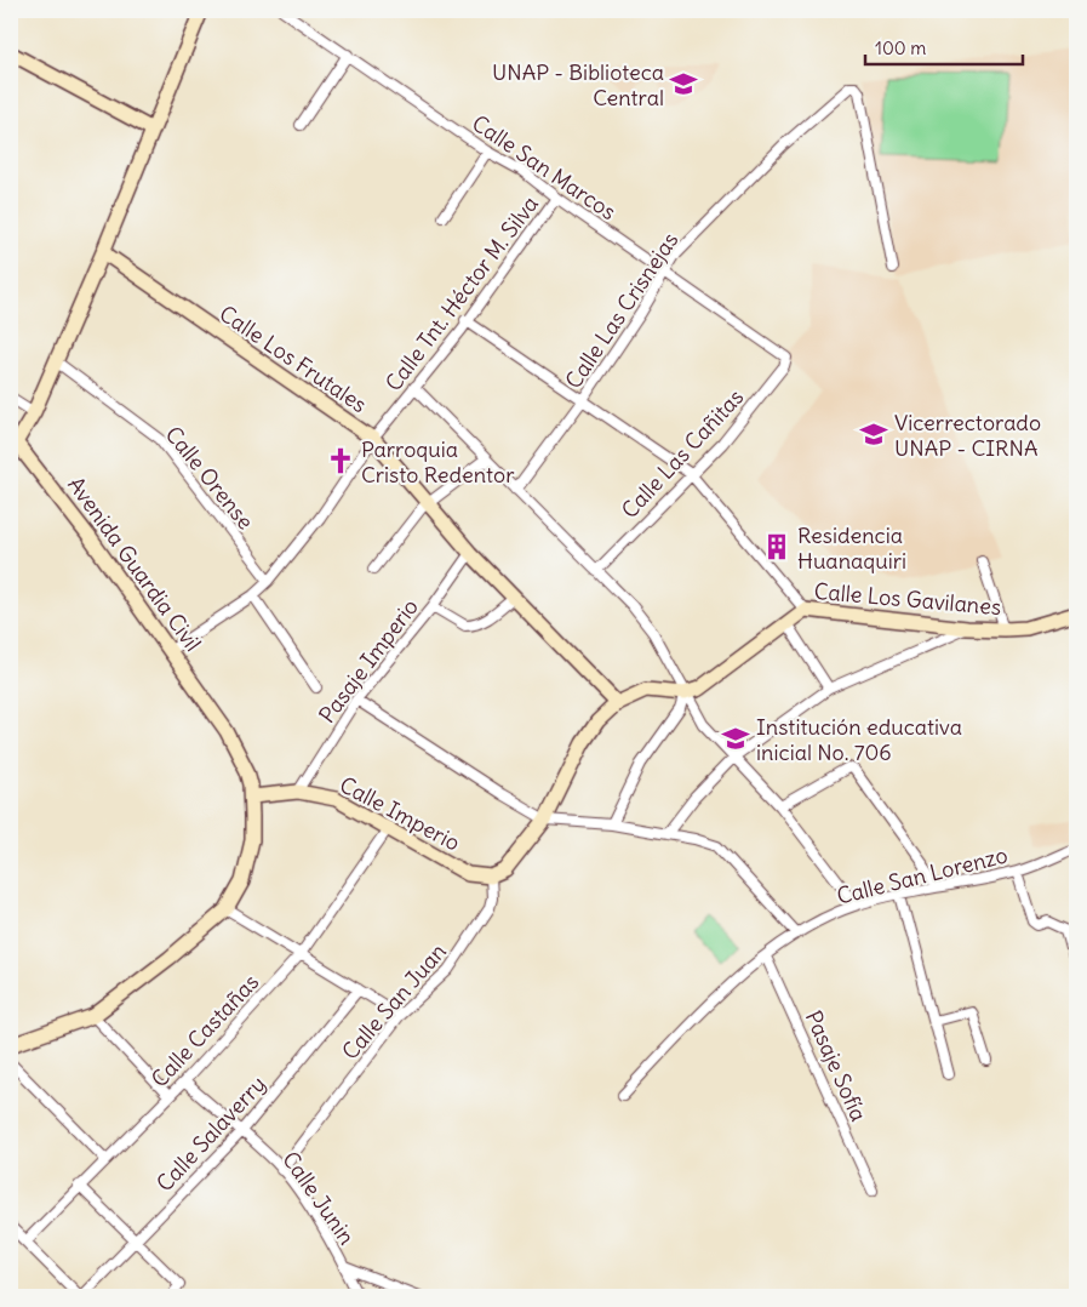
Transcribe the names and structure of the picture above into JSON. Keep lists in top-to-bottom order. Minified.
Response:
{"streets":{"street":["Calle San Marcos","Calle Tnt. Héctor M. Silva","Calle Las Crisnejas","Calle Los Frutales","Calle Las Cañitas","Calle Orense","Avenida Guardia Civil","Calle Los Gavilanes","Pasaje Imperio","Calle Imperio","Calle San Lorenzo","Calle San Juan","Calle Castañas","Pasaje Sofía","Calle Salaverry","Calle Junin"]},"crossings":[["Calle San Marcos","Calle Tnt. Héctor M. Silva"],["Calle San Marcos","Calle Las Crisnejas"],["Calle San Marcos","Calle Las Cañitas"],["Calle Tnt. Héctor M. Silva","Calle Los Frutales"],["Calle Tnt. Héctor M. Silva","Calle Orense"],["Calle Tnt. Héctor M. Silva","Avenida Guardia Civil"],["Calle Los Frutales","Avenida Guardia Civil"],["Calle Los Frutales","Pasaje Imperio"],["Calle Orense","Avenida Guardia Civil"],["Avenida Guardia Civil","Calle Imperio"],["Pasaje Imperio","Calle Imperio"],["Calle Imperio","Calle San Juan"],["Calle Imperio","Calle Castañas"],["Calle San Lorenzo","Pasaje Sofía"],["Calle San Juan","Calle Junin"],["Calle Castañas","Calle Junin"],["Calle Salaverry","Calle Junin"]],"places":{"school or university":["UNAP - Biblioteca Central","Vicerrectorado UNAP - CIRNA","Institución educativa inicial No. 706"],"church":["Parroquia Cristo Redentor"],"building":["Residencia Huanaquiri"]},"scale_bar":"100 m"}
